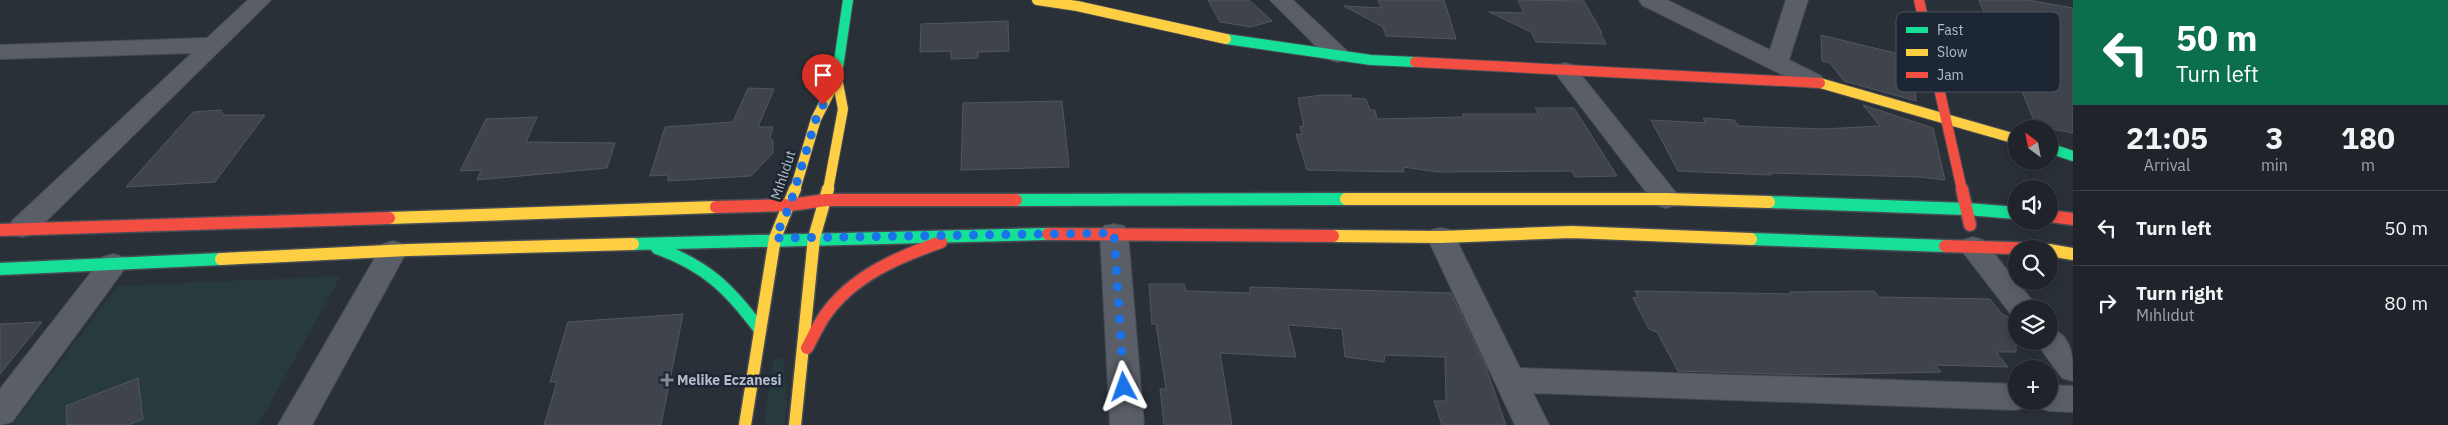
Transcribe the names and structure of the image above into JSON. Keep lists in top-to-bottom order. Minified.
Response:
{"streets":{"main road":["Mıhlıdut"]},"places":{"health":["Melike Eczanesi"]},"legend":["Fast","Slow","Jam"],"north":"top left","page":{"turn":["50 m","Turn left"],"eta":["21:05","Arrival","3","min","180","m"],"map_buttons":"+","list":[{"name":"Turn left","value":"50 m"},{"name":"Turn right","note":"Mıhlıdut","value":"80 m"}]}}
